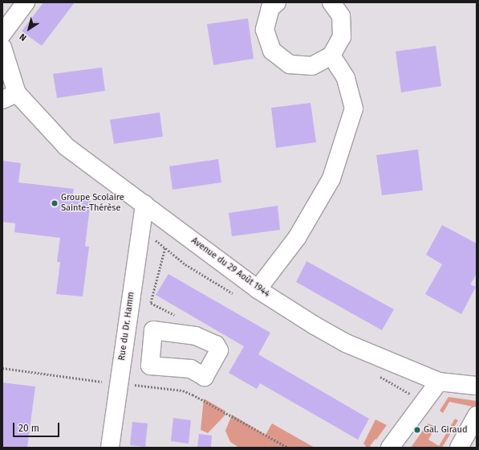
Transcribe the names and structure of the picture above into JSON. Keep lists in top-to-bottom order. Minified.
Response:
{"streets":{"street":["Avenue du 29 Août 1944","Rue du Dr. Hamm"]},"crossings":[["Avenue du 29 Août 1944","Rue du Dr. Hamm"]],"places":["Groupe Scolaire Sainte-Thérèse","Gal. Giraud"],"scale_bar":"20 m","north":"bottom left"}
